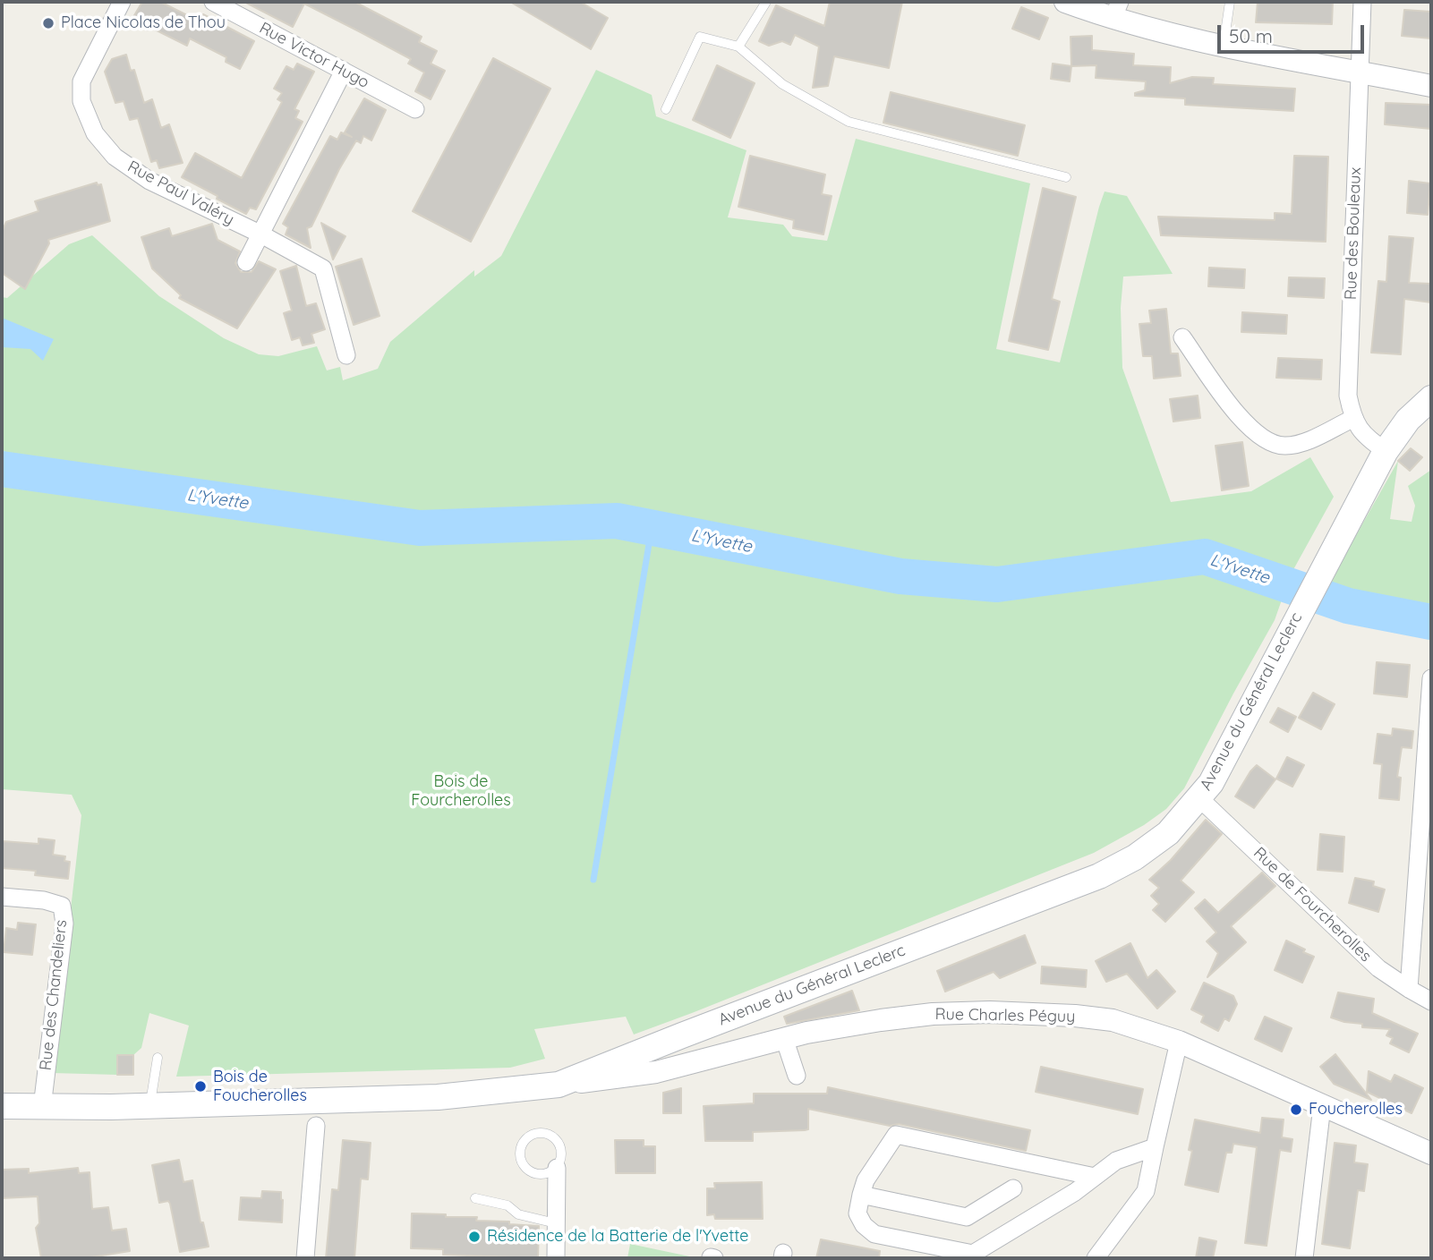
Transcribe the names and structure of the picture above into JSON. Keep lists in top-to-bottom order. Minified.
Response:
{"streets":{"main road":["Avenue du Général Leclerc"],"street":["Rue Victor Hugo","Rue Paul Valéry","Rue des Bouleaux","Rue de Fourcherolles","Rue des Chandeliers","Rue Charles Péguy"]},"crossings":[["Avenue du Général Leclerc","Rue de Fourcherolles"],["Avenue du Général Leclerc","Rue des Chandeliers"],["Avenue du Général Leclerc","Rue Charles Péguy"]],"water":["L'Yvette"],"parks":["Bois de Fourcherolles"],"places":["Place Nicolas de Thou","Bois de Foucherolles","Foucherolles","Résidence de la Batterie de l'Yvette"],"scale_bar":"50 m"}
